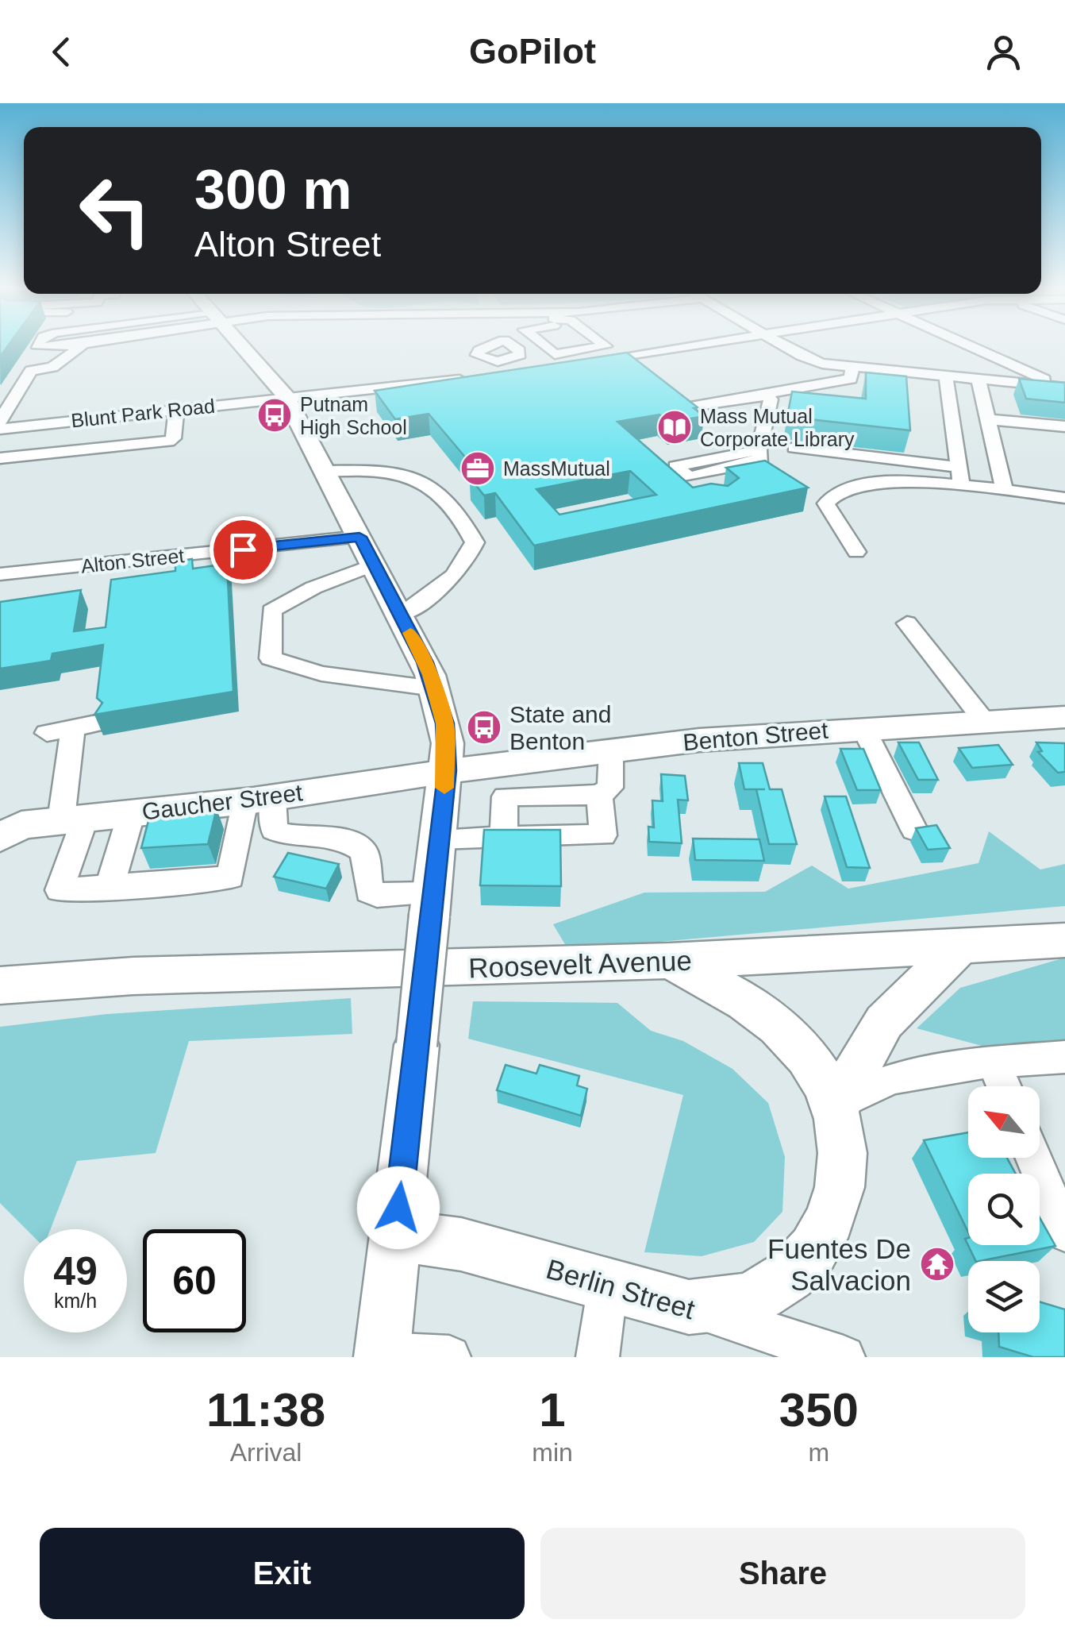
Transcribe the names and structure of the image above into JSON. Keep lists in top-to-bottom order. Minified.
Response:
{"streets":{"main road":["Benton Street","Gaucher Street","Roosevelt Avenue","Berlin Street"],"street":["Blunt Park Road","Alton Street"]},"crossings":[["Benton Street","Gaucher Street"]],"places":{"bus stop":["Putnam High School","State and Benton"],"library":["Mass Mutual Corporate Library"],"office":["MassMutual"],"temple":["Fuentes De Salvacion"]},"north":"top left","page":{"header":"GoPilot","turn":["300 m","Alton Street"],"speed":"49 km/h","limit":"60","eta":["11:38","Arrival","1","min","350","m"],"buttons":["Exit","Share"]}}
